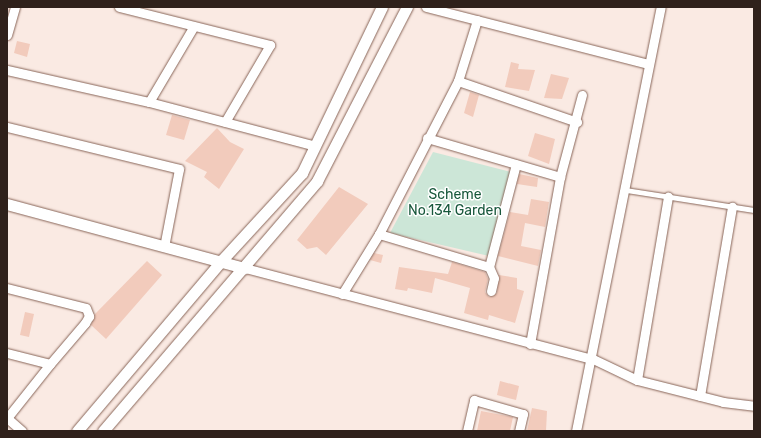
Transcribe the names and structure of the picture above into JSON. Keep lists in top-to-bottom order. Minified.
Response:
{"parks":["Scheme No.134 Garden"]}
